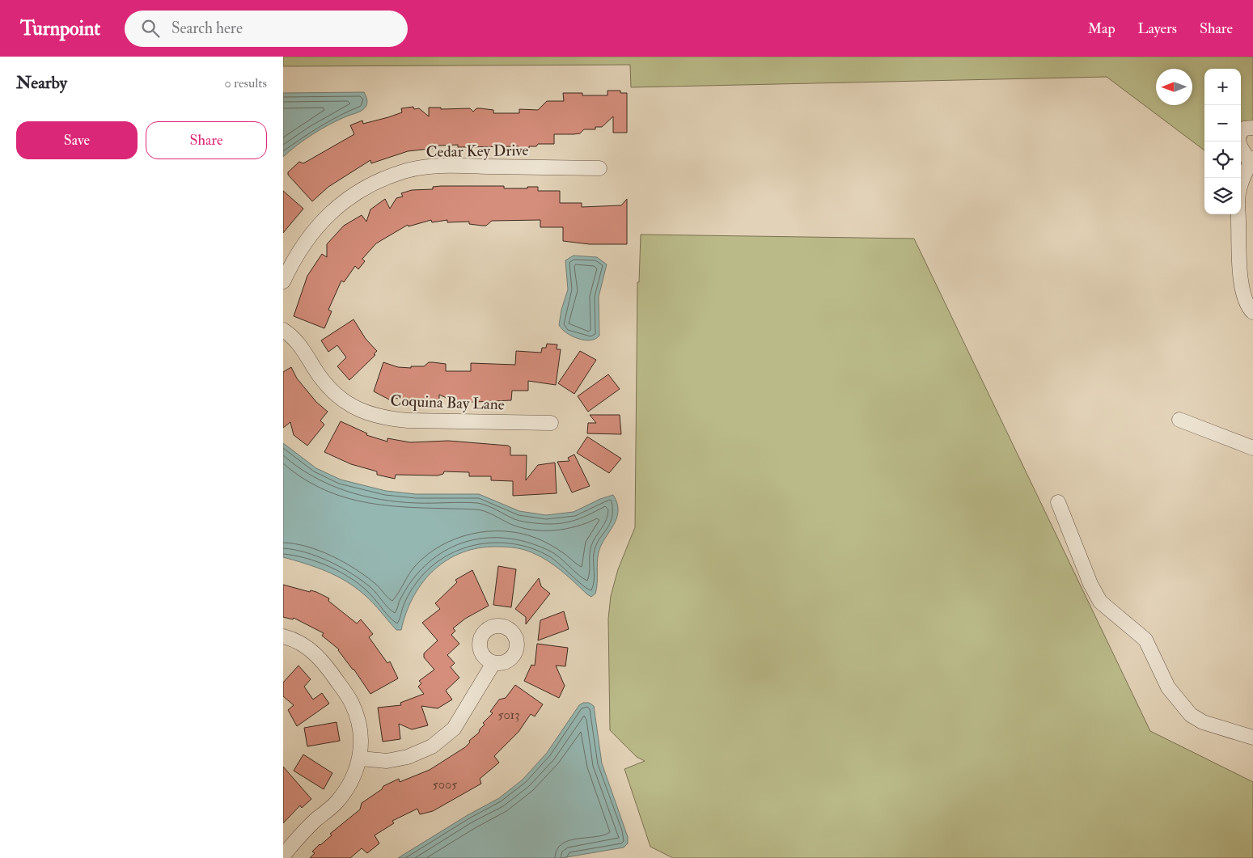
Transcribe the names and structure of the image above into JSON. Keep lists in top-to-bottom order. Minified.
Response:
{"streets":{"street":["Cedar Key Drive","Coquina Bay Lane"]},"house_numbers":["5013","5005"],"north":"left","page":{"header":"Turnpoint","search":"Search here","nav":["Map","Layers","Share"],"heading":["Nearby","0 results"],"map_buttons":["+","−"],"buttons":["Save","Share"]}}
